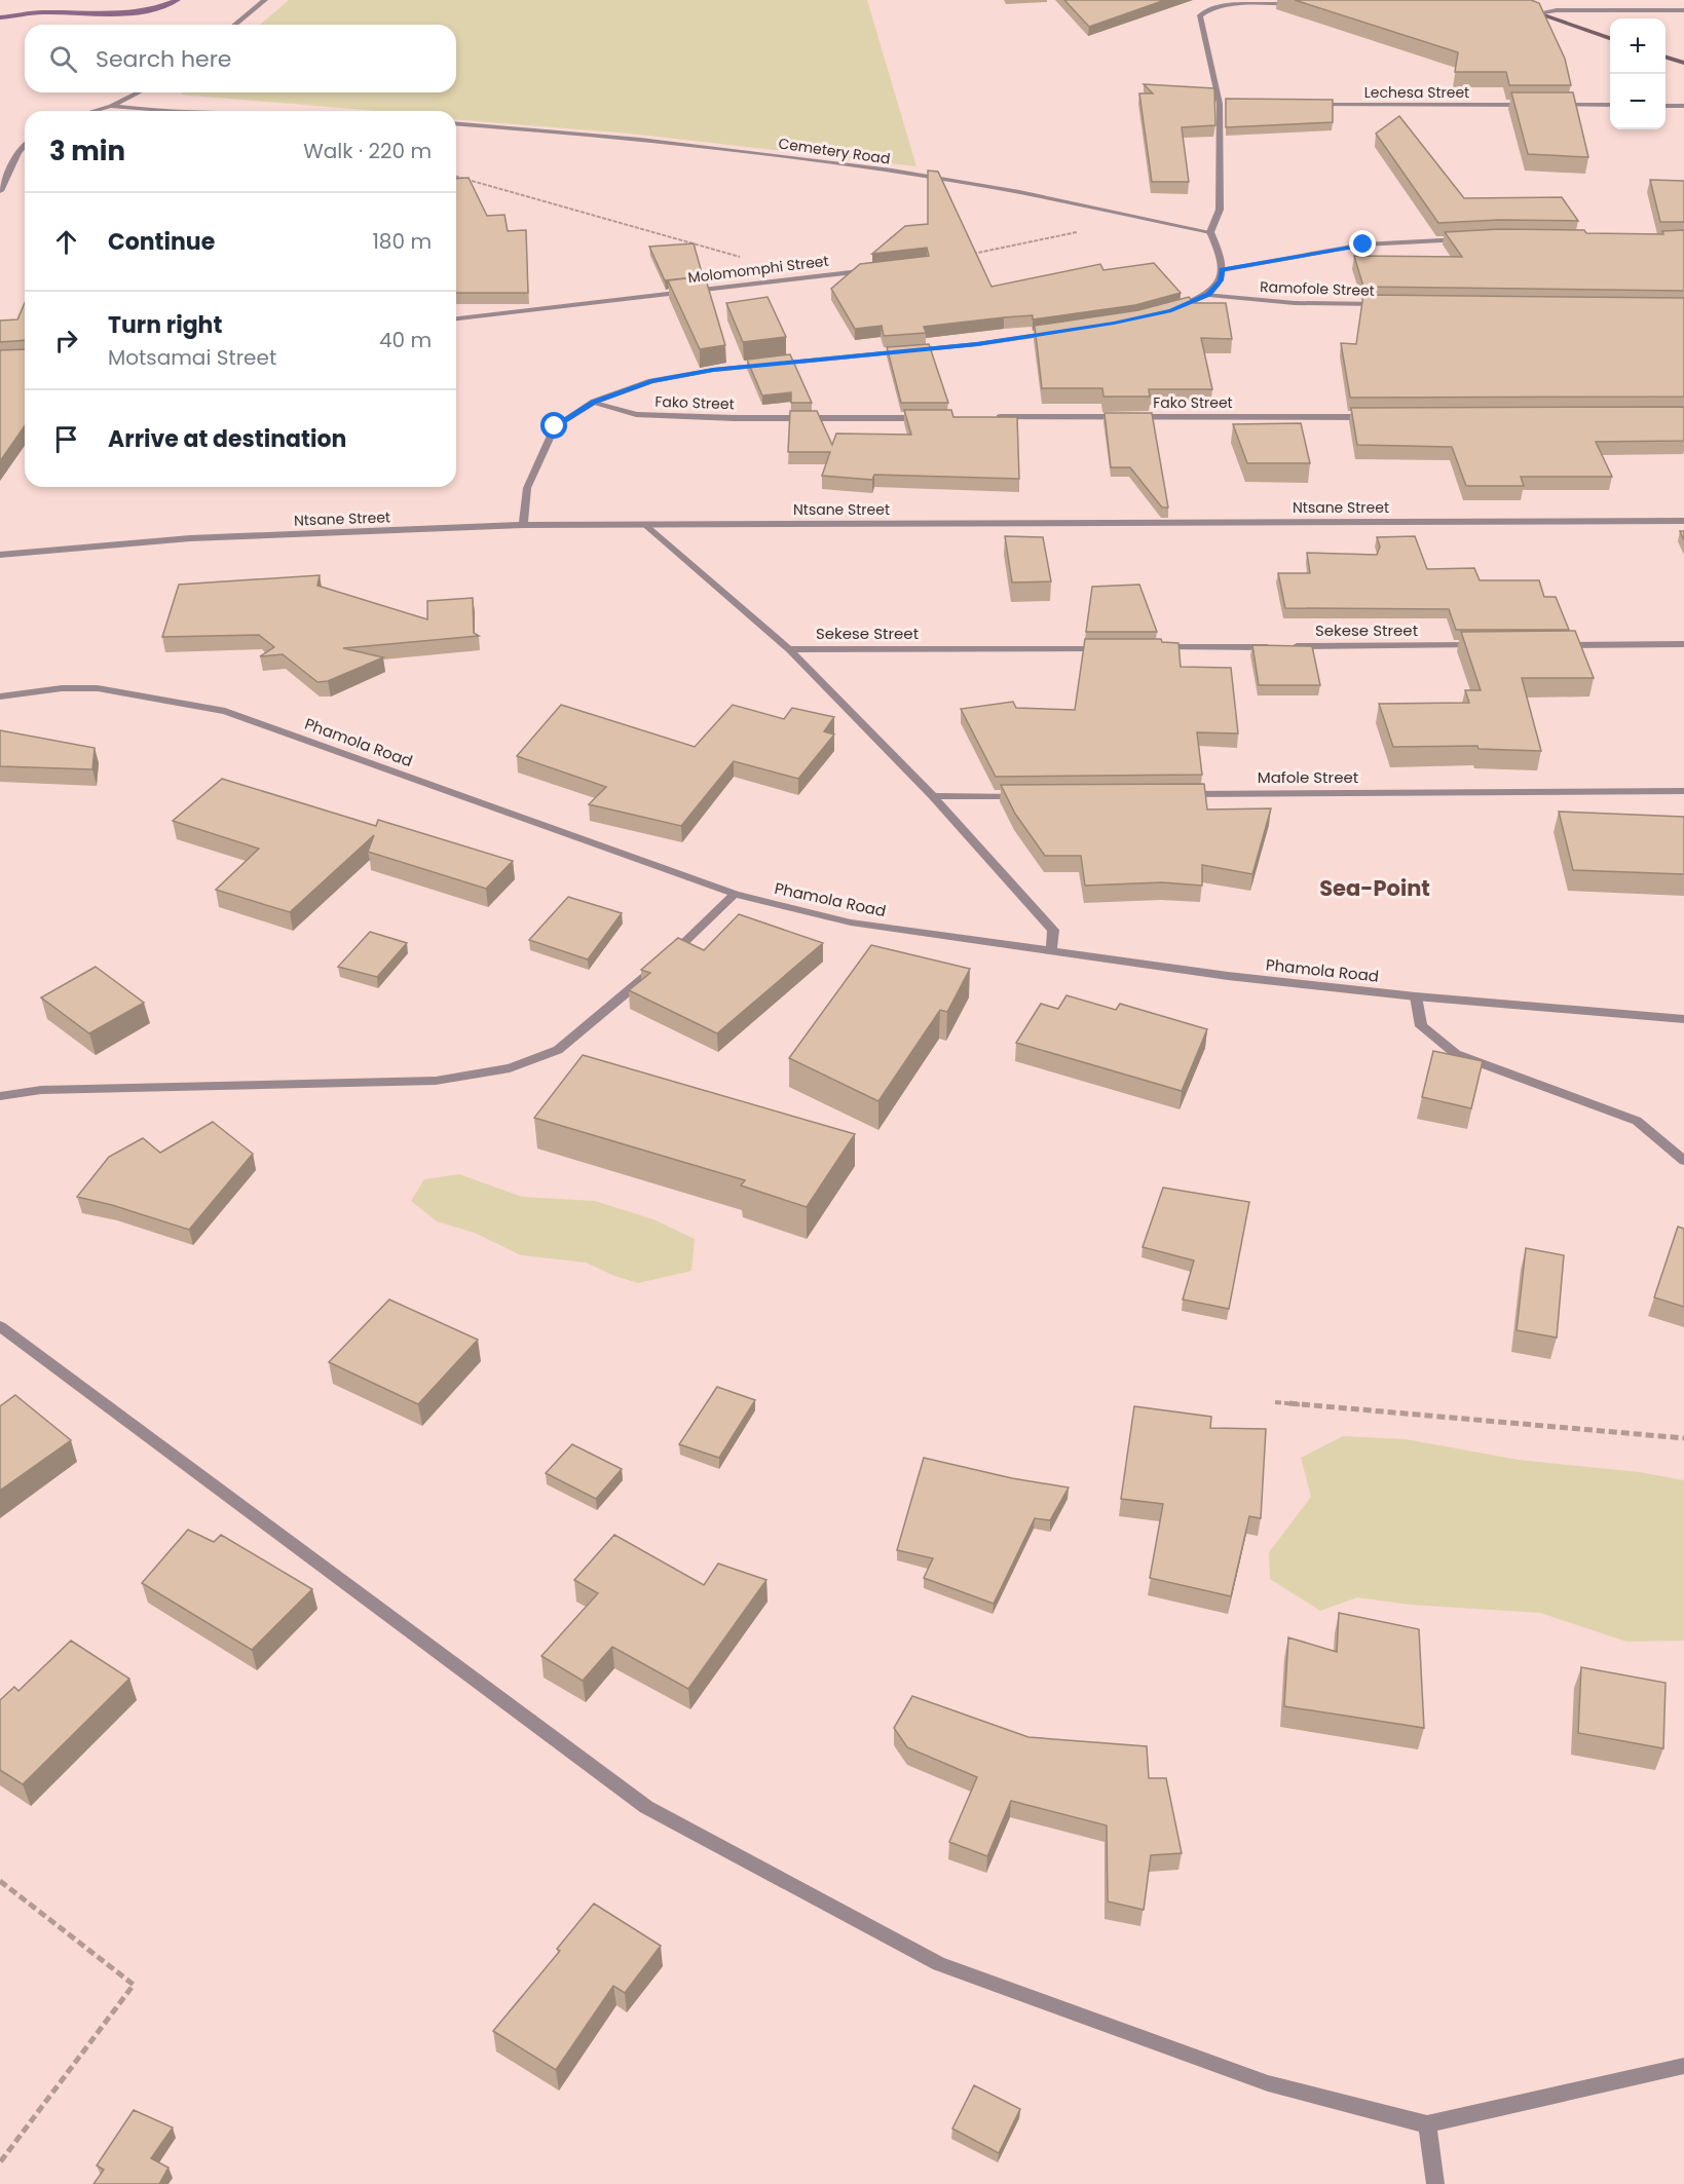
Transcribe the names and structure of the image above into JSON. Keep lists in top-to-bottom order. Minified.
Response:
{"streets":{"street":["Lechesa Street","Cemetery Road","Molomomphi Street","Ramofole Street","Fako Street","Ntsane Street","Sekese Street","Phamola Road","Mafole Street"]},"districts":["Sea-Point"],"page":{"map_buttons":["+","−"],"search":"Search here","heading":["3 min","Walk · 220 m"],"list":[["Continue","180 m"],["Turn right","Motsamai Street","40 m"],"Arrive at destination"]}}
